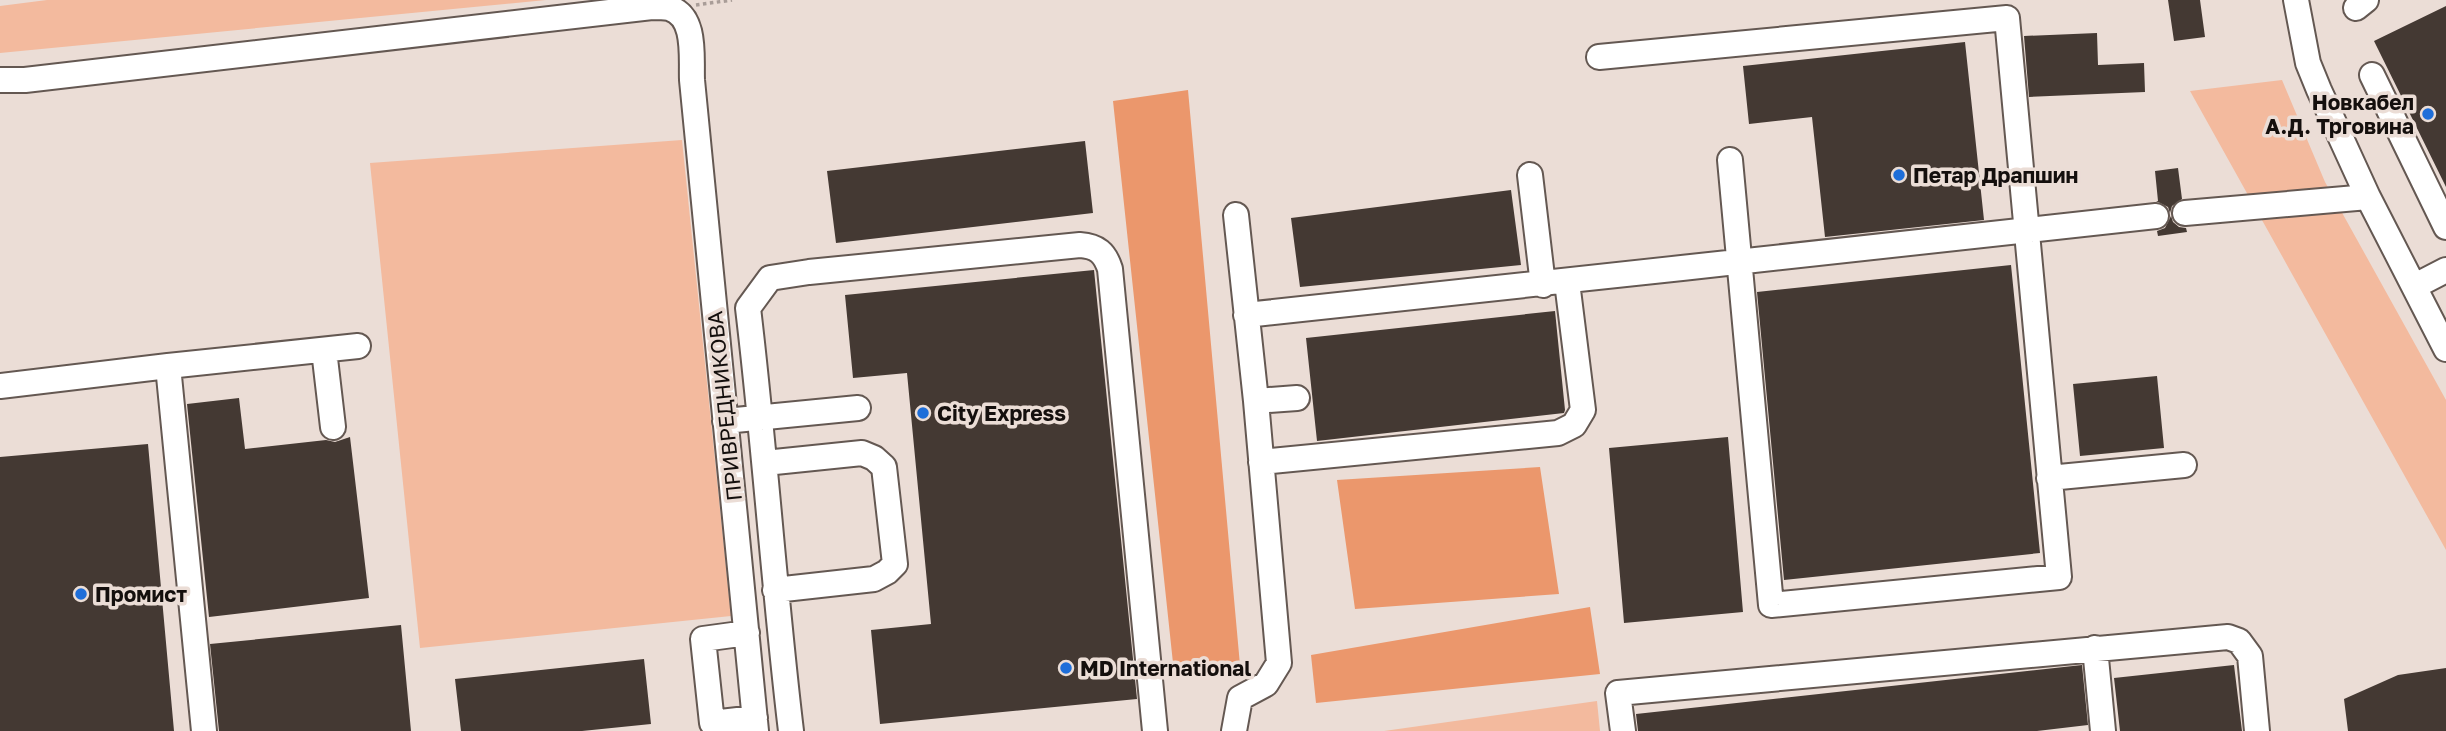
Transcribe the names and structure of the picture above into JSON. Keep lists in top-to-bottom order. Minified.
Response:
{"streets":{"street":["ПРИВРЕДНИКОВА"]},"places":["Новкабел А.Д. Трговина","Петар Драпшин","City Express","Промист","MD International"]}
